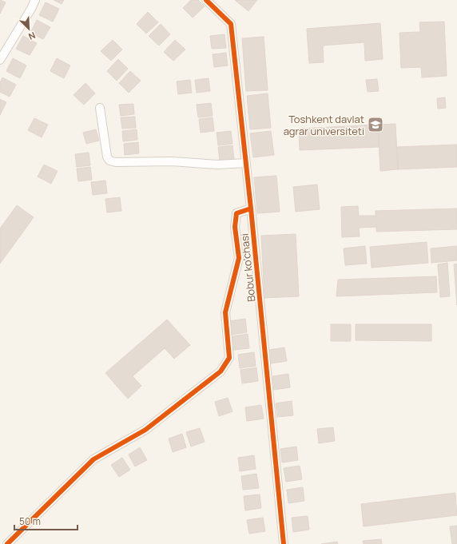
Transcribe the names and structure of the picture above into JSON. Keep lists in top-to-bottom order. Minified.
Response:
{"streets":{"street":["Bobur ko'chasi"]},"places":{"school or university":["Toshkent davlat agrar universiteti"]},"scale_bar":"50 m","north":"bottom right"}
